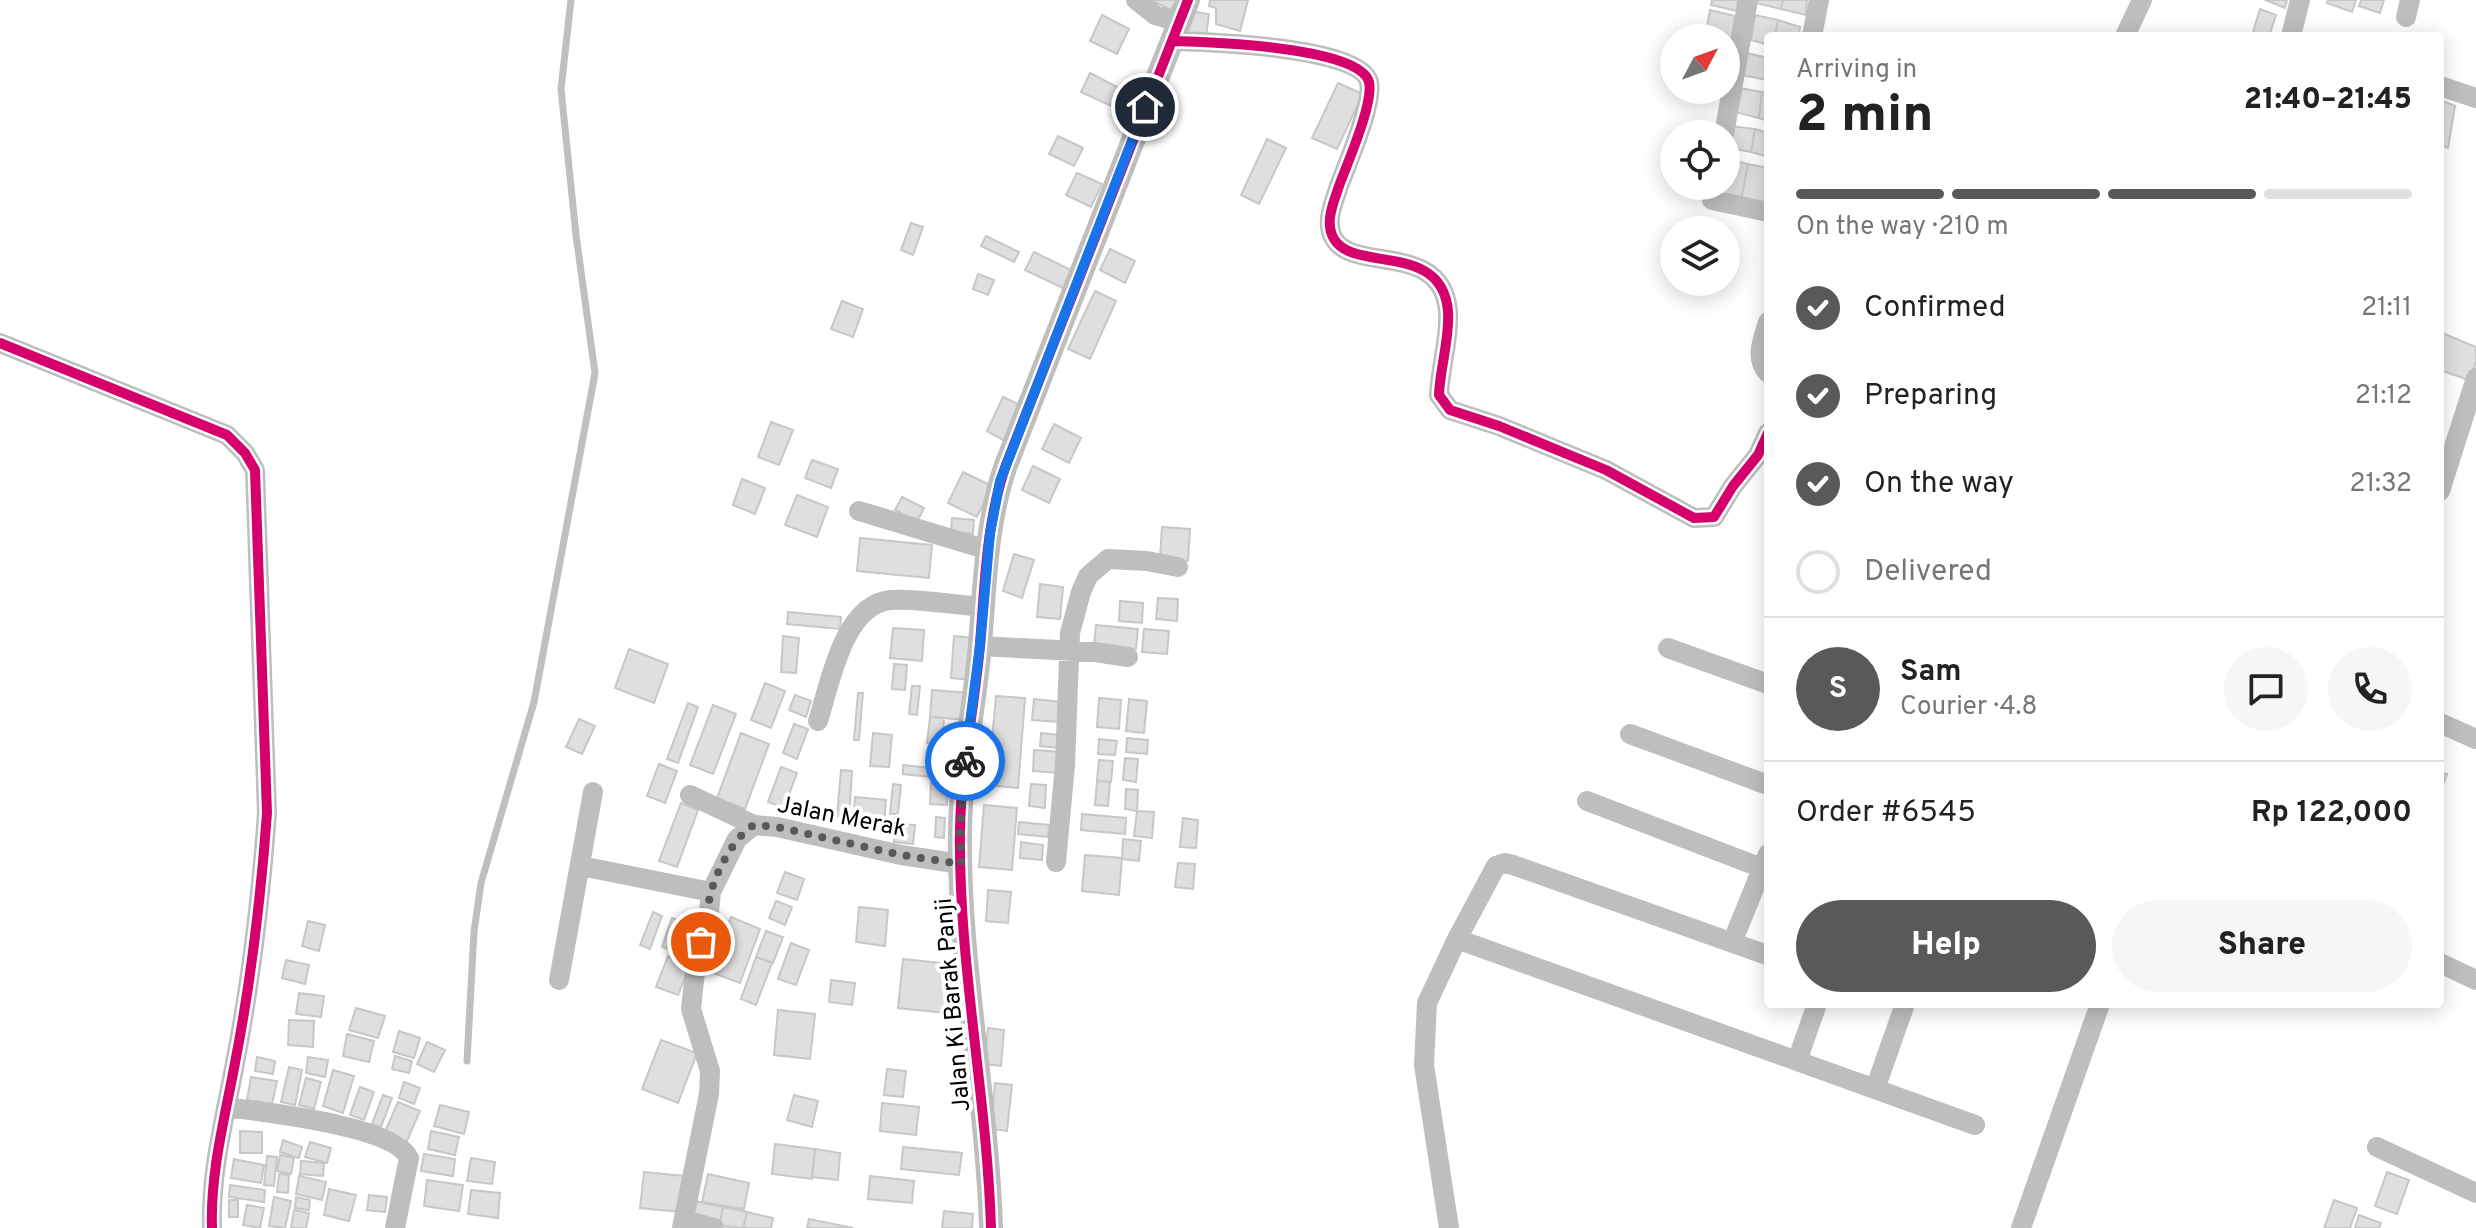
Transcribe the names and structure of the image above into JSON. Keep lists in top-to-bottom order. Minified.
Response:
{"streets":{"street":["Jalan Merak","Jalan Ki Barak Panji"]},"crossings":[["Jalan Merak","Jalan Ki Barak Panji"]],"north":"top right","page":{"heading":["2 min","Arriving in","21:40–21:45"],"panel":["Sam","Courier · 4.8","Order #6545","Rp 122,000"],"bar":"On the way · 210 m","list":[["Confirmed","21:11"],["Preparing","21:12"],["On the way","21:32"],"Delivered"],"round":"S","buttons":["Help","Share"]}}
